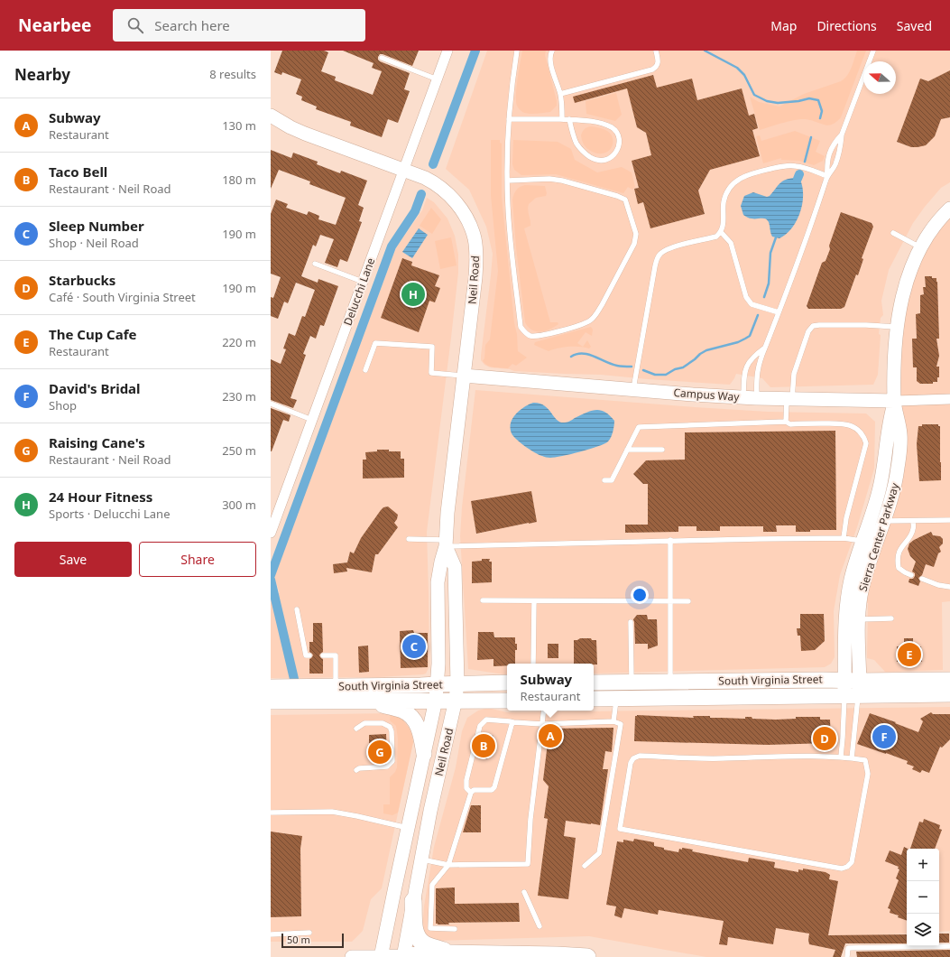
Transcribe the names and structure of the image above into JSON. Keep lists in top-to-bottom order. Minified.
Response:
{"streets":{"main road":["South Virginia Street"],"street":["Neil Road","Delucchi Lane","Campus Way","Sierra Center Parkway"]},"crossings":[["Neil Road","Delucchi Lane"],["Neil Road","Campus Way"],["Neil Road","South Virginia Street"],["Campus Way","Sierra Center Parkway"],["Sierra Center Parkway","South Virginia Street"]],"scale_bar":"50 m","north":"left","page":{"header":"Nearbee","search":"Search here","nav":["Map","Directions","Saved"],"heading":["Nearby","8 results"],"list":[{"mark":"A","name":"Subway","note":"Restaurant","value":"130 m"},{"mark":"B","name":"Taco Bell","note":"Restaurant · Neil Road","value":"180 m"},{"mark":"C","name":"Sleep Number","note":"Shop · Neil Road","value":"190 m"},{"mark":"D","name":"Starbucks","note":"Café · South Virginia Street","value":"190 m"},{"mark":"E","name":"The Cup Cafe","note":"Restaurant","value":"220 m"},{"mark":"F","name":"David's Bridal","note":"Shop","value":"230 m"},{"mark":"G","name":"Raising Cane's","note":"Restaurant · Neil Road","value":"250 m"},{"mark":"H","name":"24 Hour Fitness","note":"Sports · Delucchi Lane","value":"300 m"}],"pins":["H","C","E","A","F","D","B","G"],"buttons":["Save","Share"],"popup":["Subway","Restaurant"],"map_buttons":["+","−"],"scale":"50 m"}}
